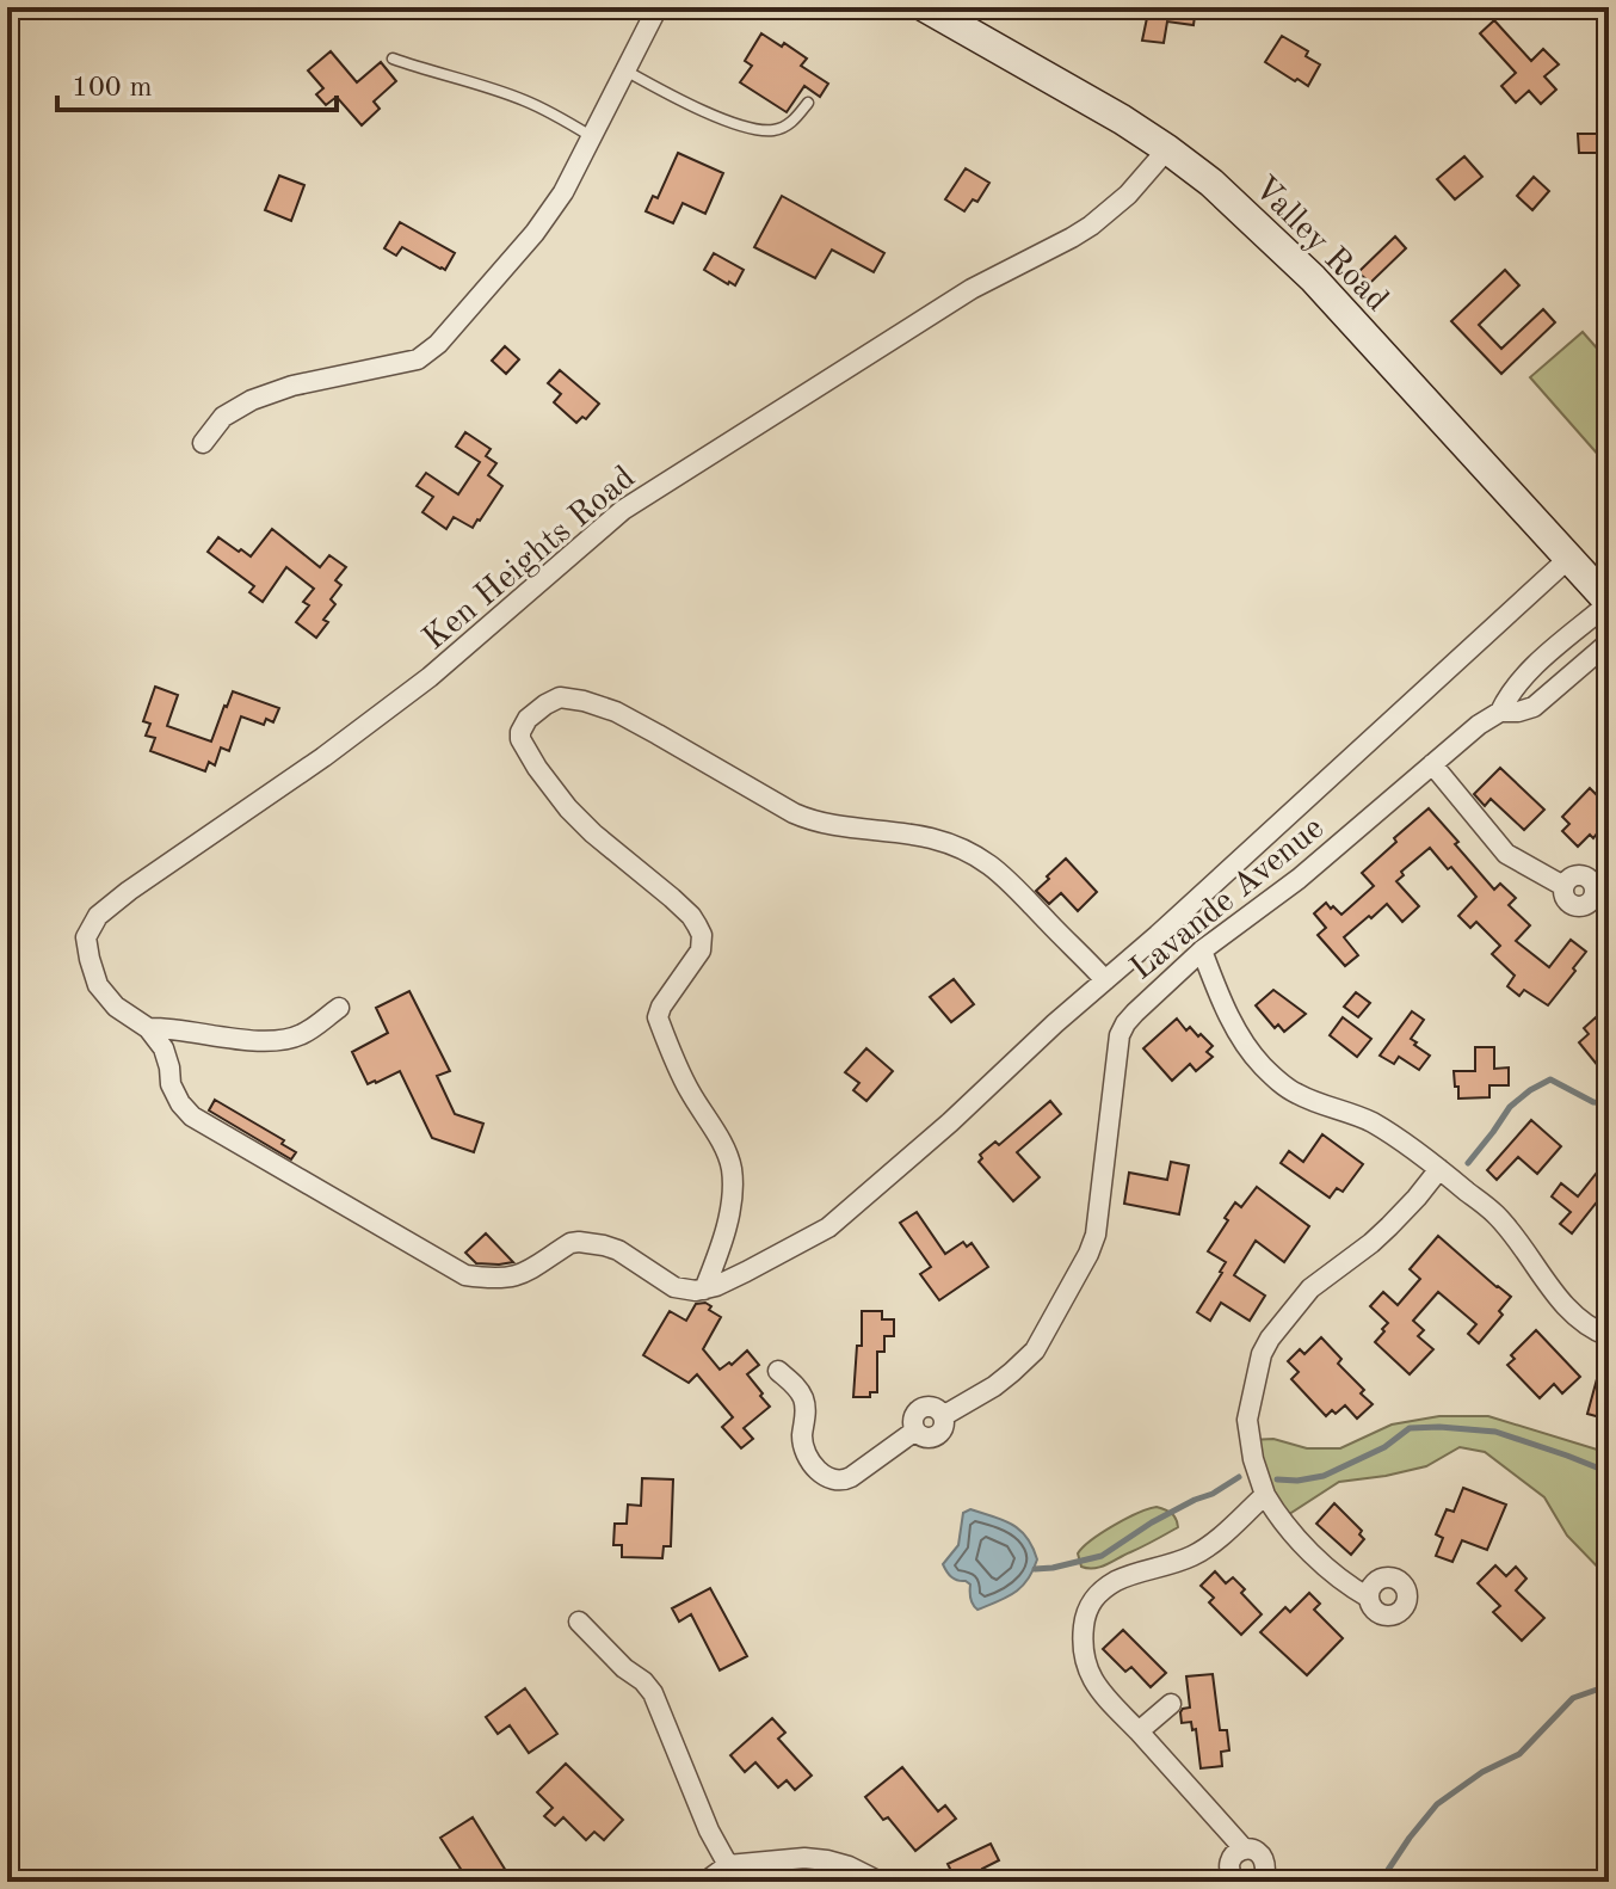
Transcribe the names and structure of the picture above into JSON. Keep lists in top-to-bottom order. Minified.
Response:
{"streets":{"street":["Valley Road","Ken Heights Road","Lavande Avenue"]},"crossings":[["Valley Road","Ken Heights Road"],["Valley Road","Lavande Avenue"]],"scale_bar":"100 m"}
